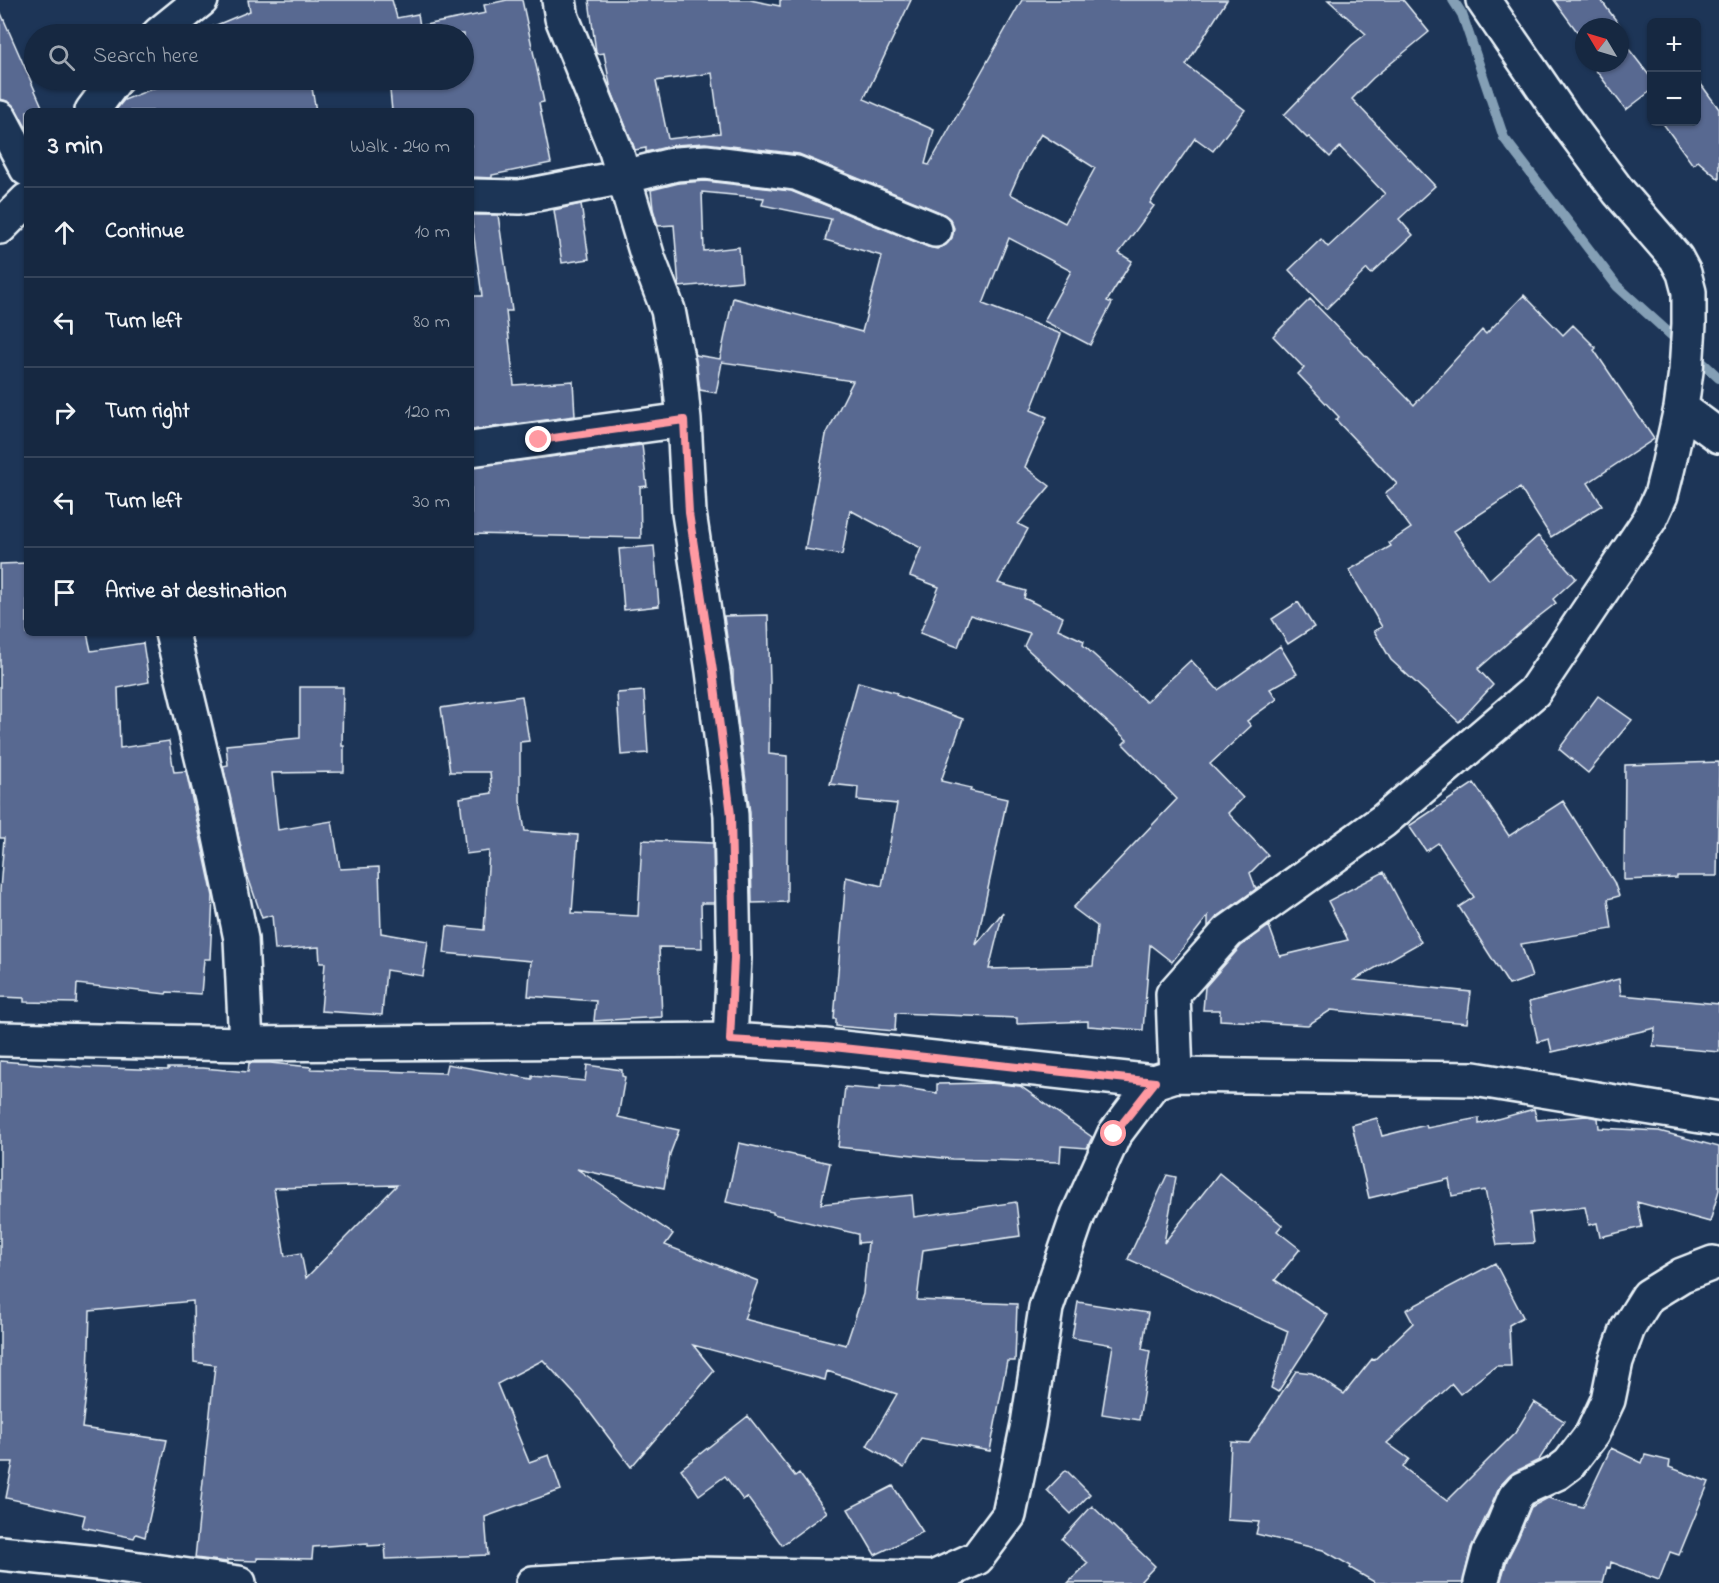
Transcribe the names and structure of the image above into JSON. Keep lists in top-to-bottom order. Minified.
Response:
{"north":"top left","page":{"map_buttons":["+","−"],"search":"Search here","heading":["3 min","Walk · 240 m"],"list":[["Continue","10 m"],["Turn left","80 m"],["Turn right","120 m"],["Turn left","30 m"],"Arrive at destination"]}}
